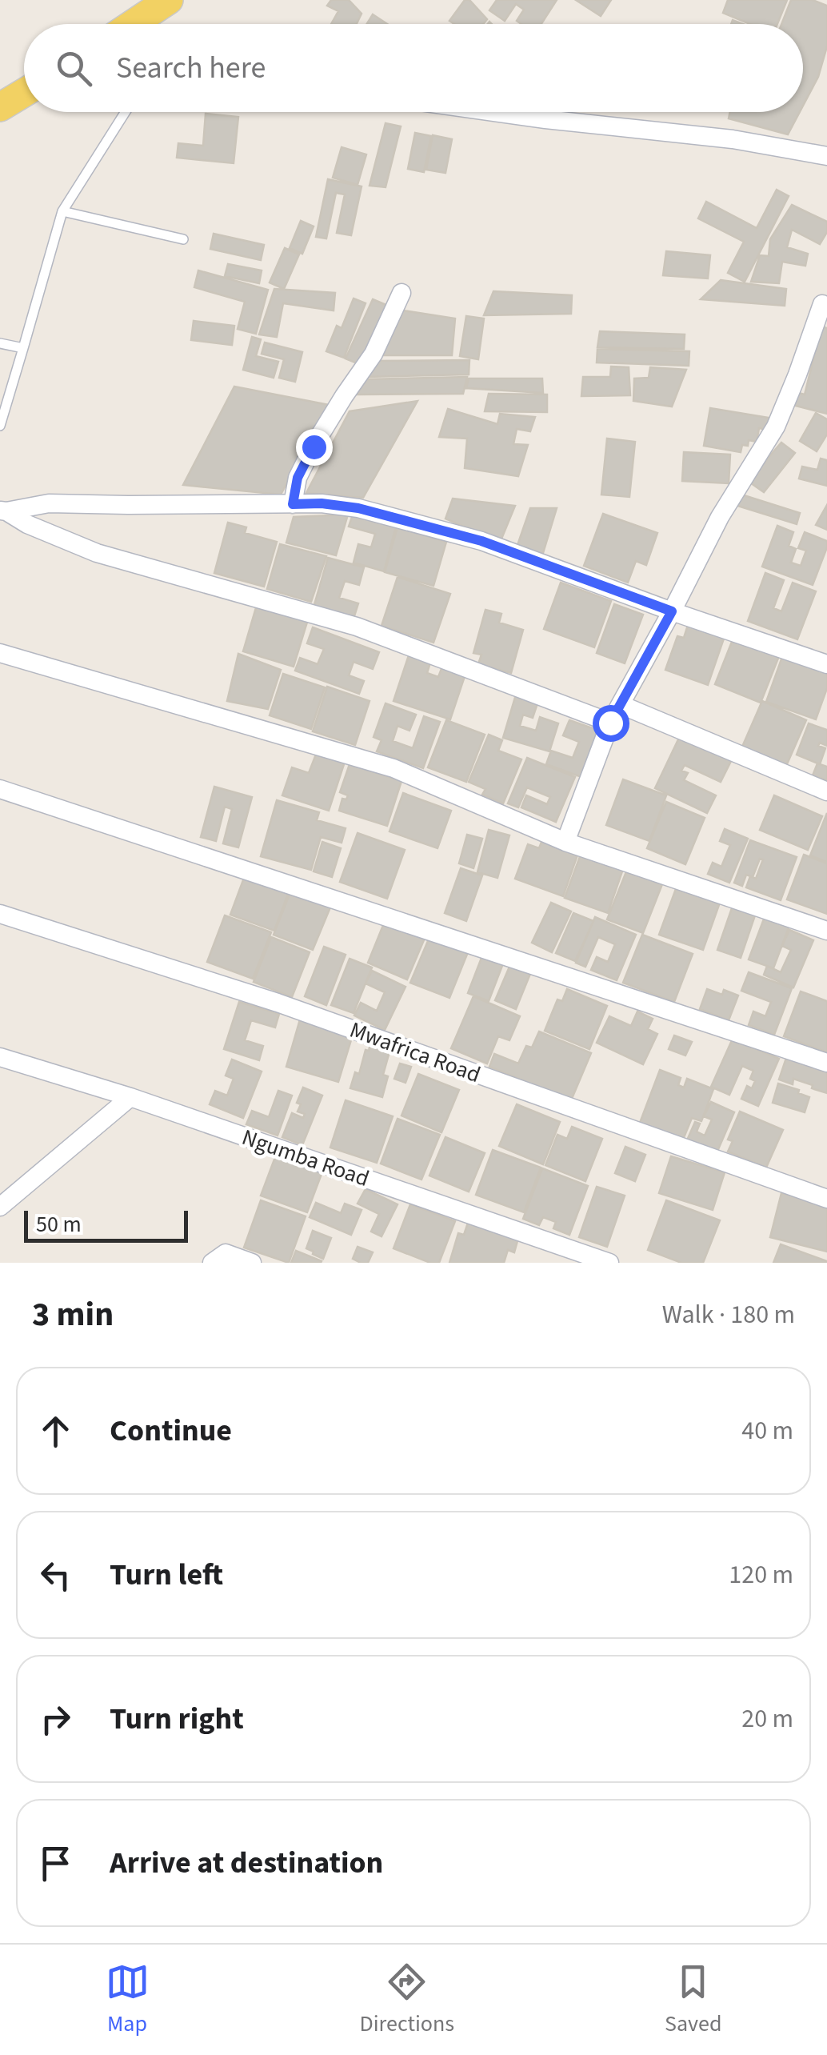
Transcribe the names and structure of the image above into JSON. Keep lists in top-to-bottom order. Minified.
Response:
{"streets":{"street":["Mwafrica Road","Ngumba Road"]},"scale_bar":"50 m","page":{"search":"Search here","scale":"50 m","heading":["3 min","Walk · 180 m"],"list":[["Continue","40 m"],["Turn left","120 m"],["Turn right","20 m"],"Arrive at destination"],"nav":["Map","Directions","Saved"]}}
